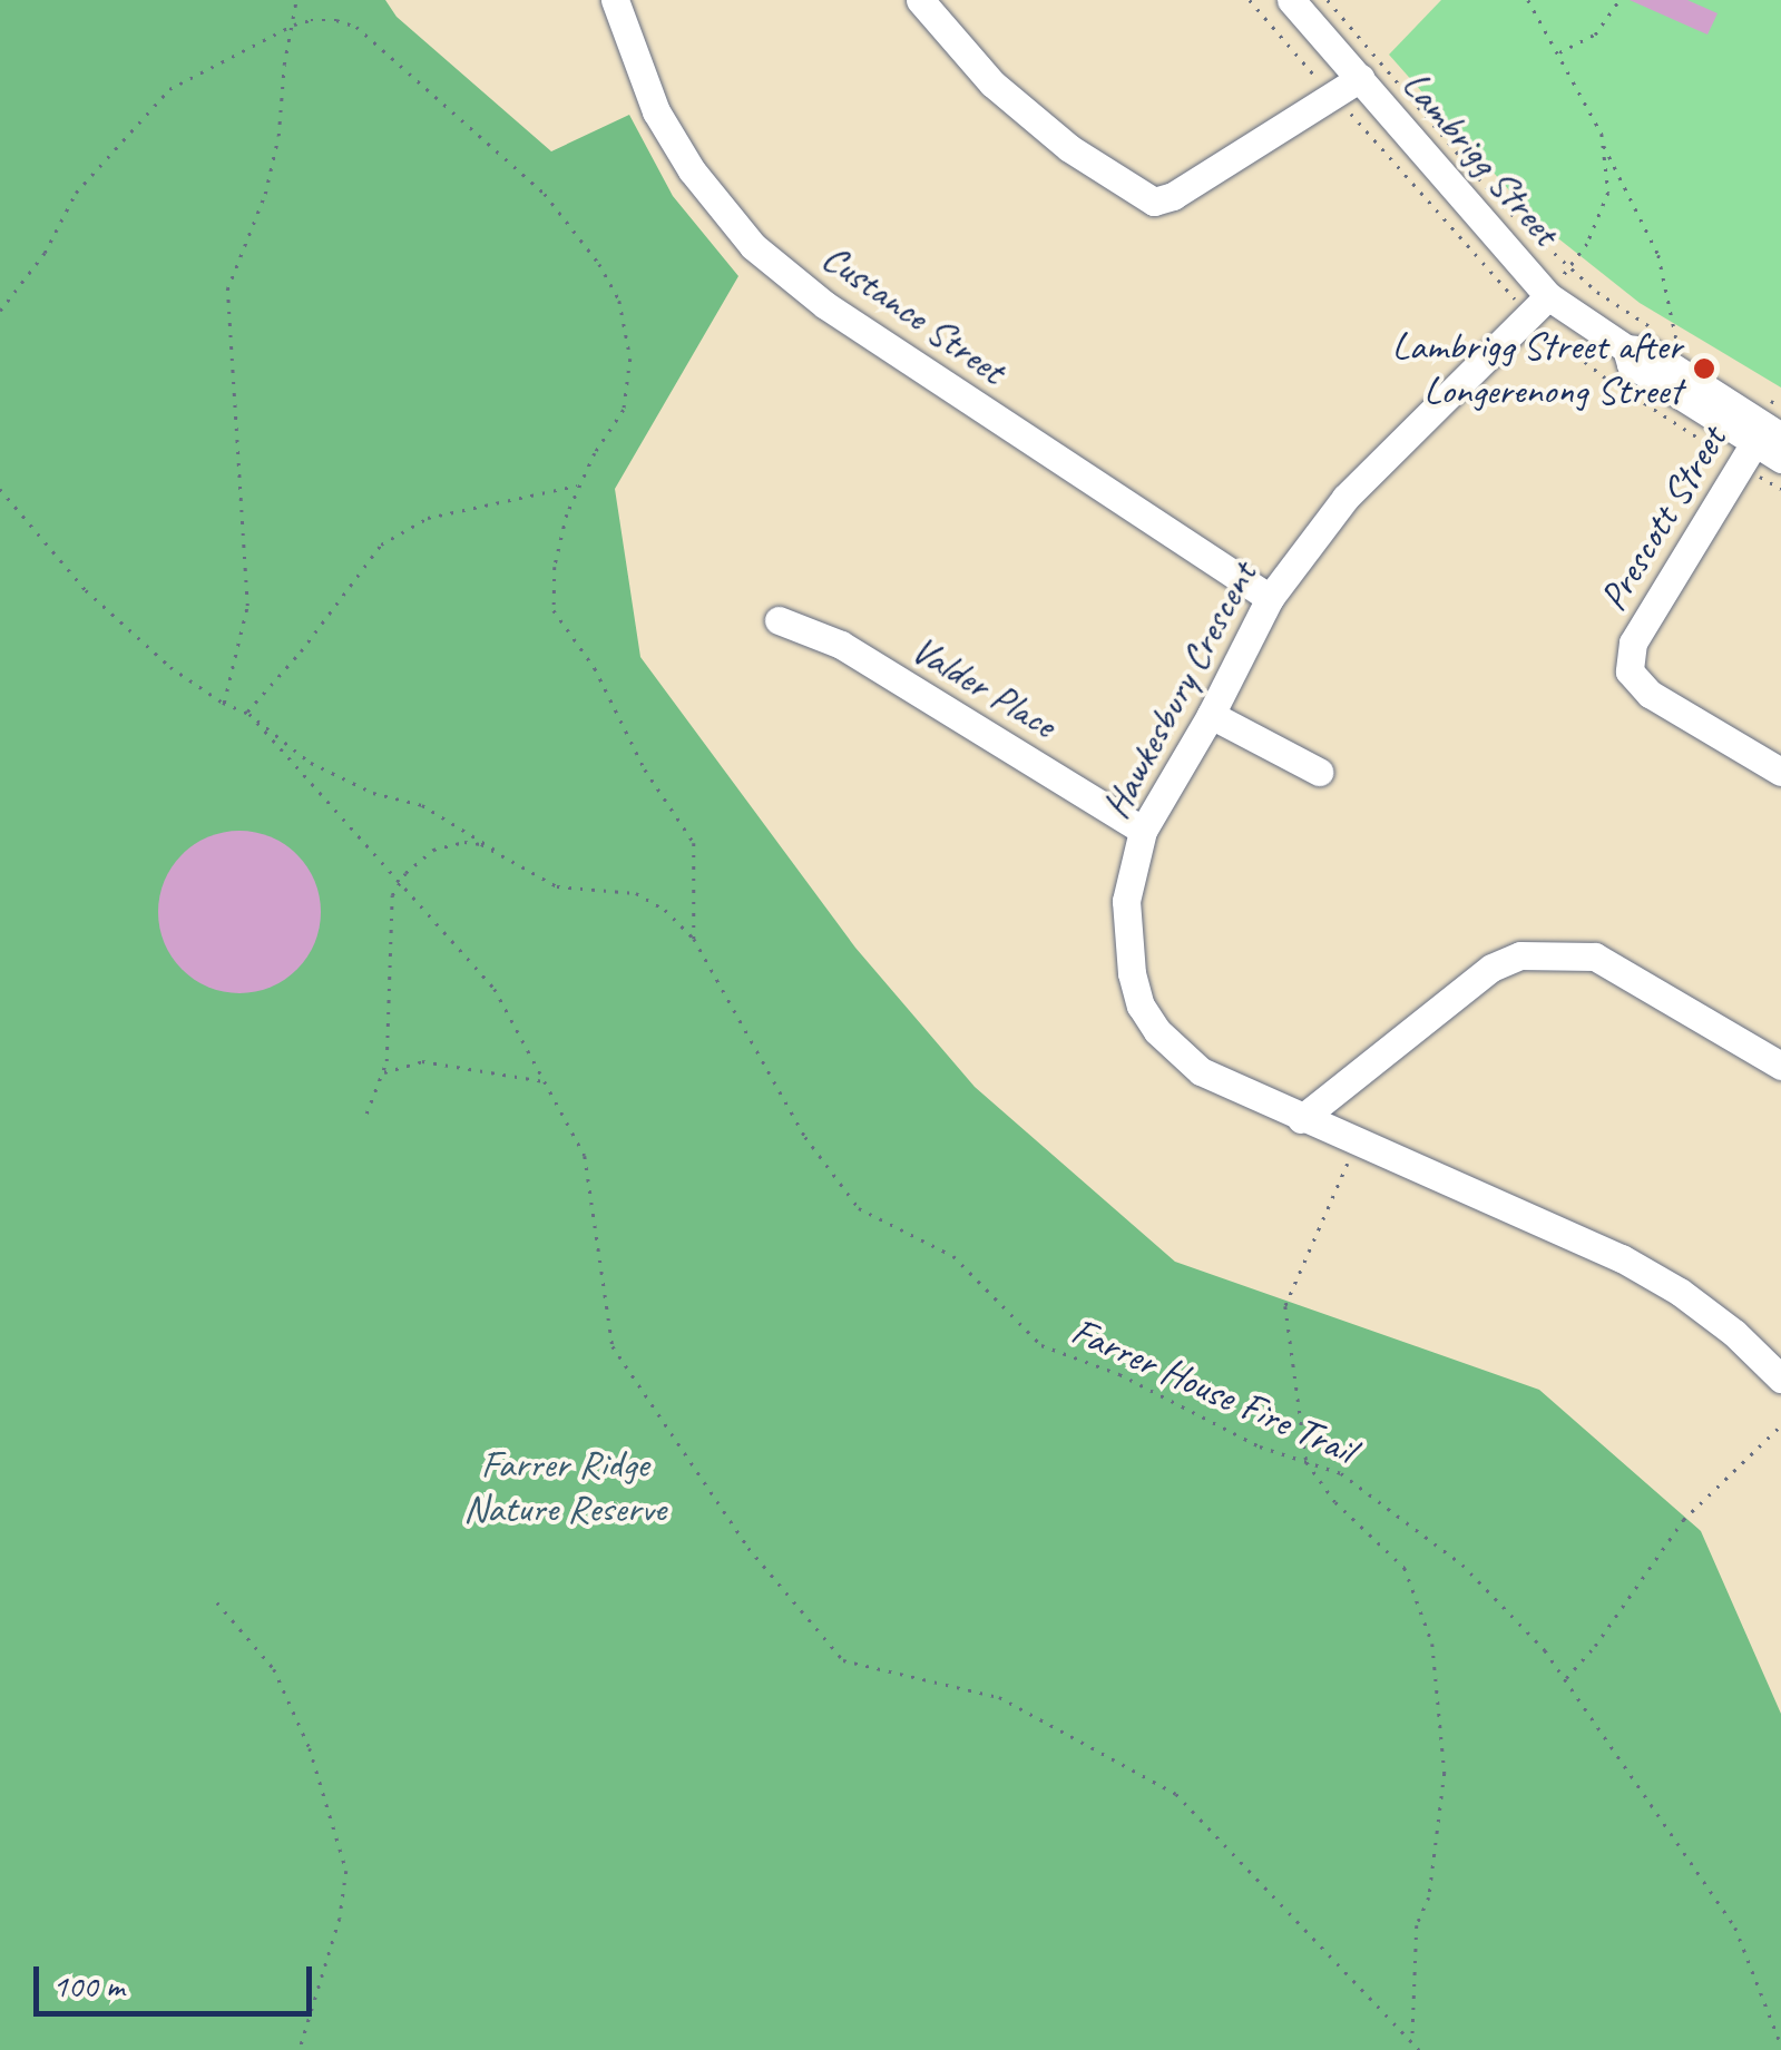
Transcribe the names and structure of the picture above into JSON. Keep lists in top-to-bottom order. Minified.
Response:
{"streets":{"street":["Lambrigg Street","Custance Street","Prescott Street","Valder Place","Hawkesbury Crescent"],"path":["Farrer House Fire Trail"]},"crossings":[["Lambrigg Street","Prescott Street"],["Lambrigg Street","Hawkesbury Crescent"],["Custance Street","Hawkesbury Crescent"],["Valder Place","Hawkesbury Crescent"]],"parks":["Farrer Ridge Nature Reserve"],"places":["Lambrigg Street after Longerenong Street"],"scale_bar":"100 m"}
